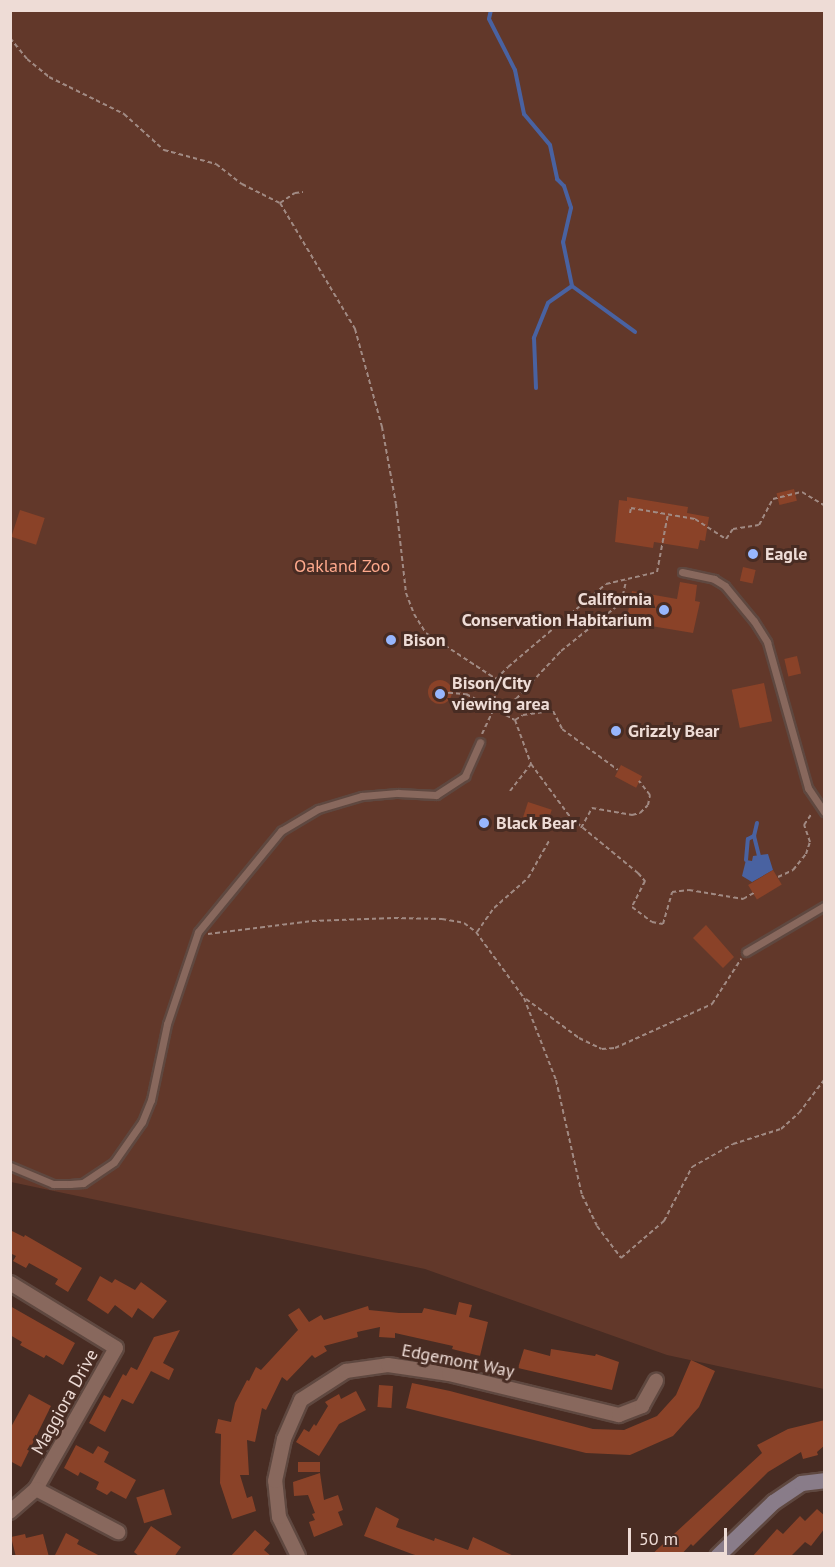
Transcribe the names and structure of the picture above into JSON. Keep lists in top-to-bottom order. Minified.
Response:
{"streets":{"street":["Edgemont Way","Maggiora Drive"]},"parks":["Oakland Zoo"],"places":["Eagle","California Conservation Habitarium","Bison","Bison/City viewing area","Grizzly Bear","Black Bear"],"scale_bar":"50 m"}
